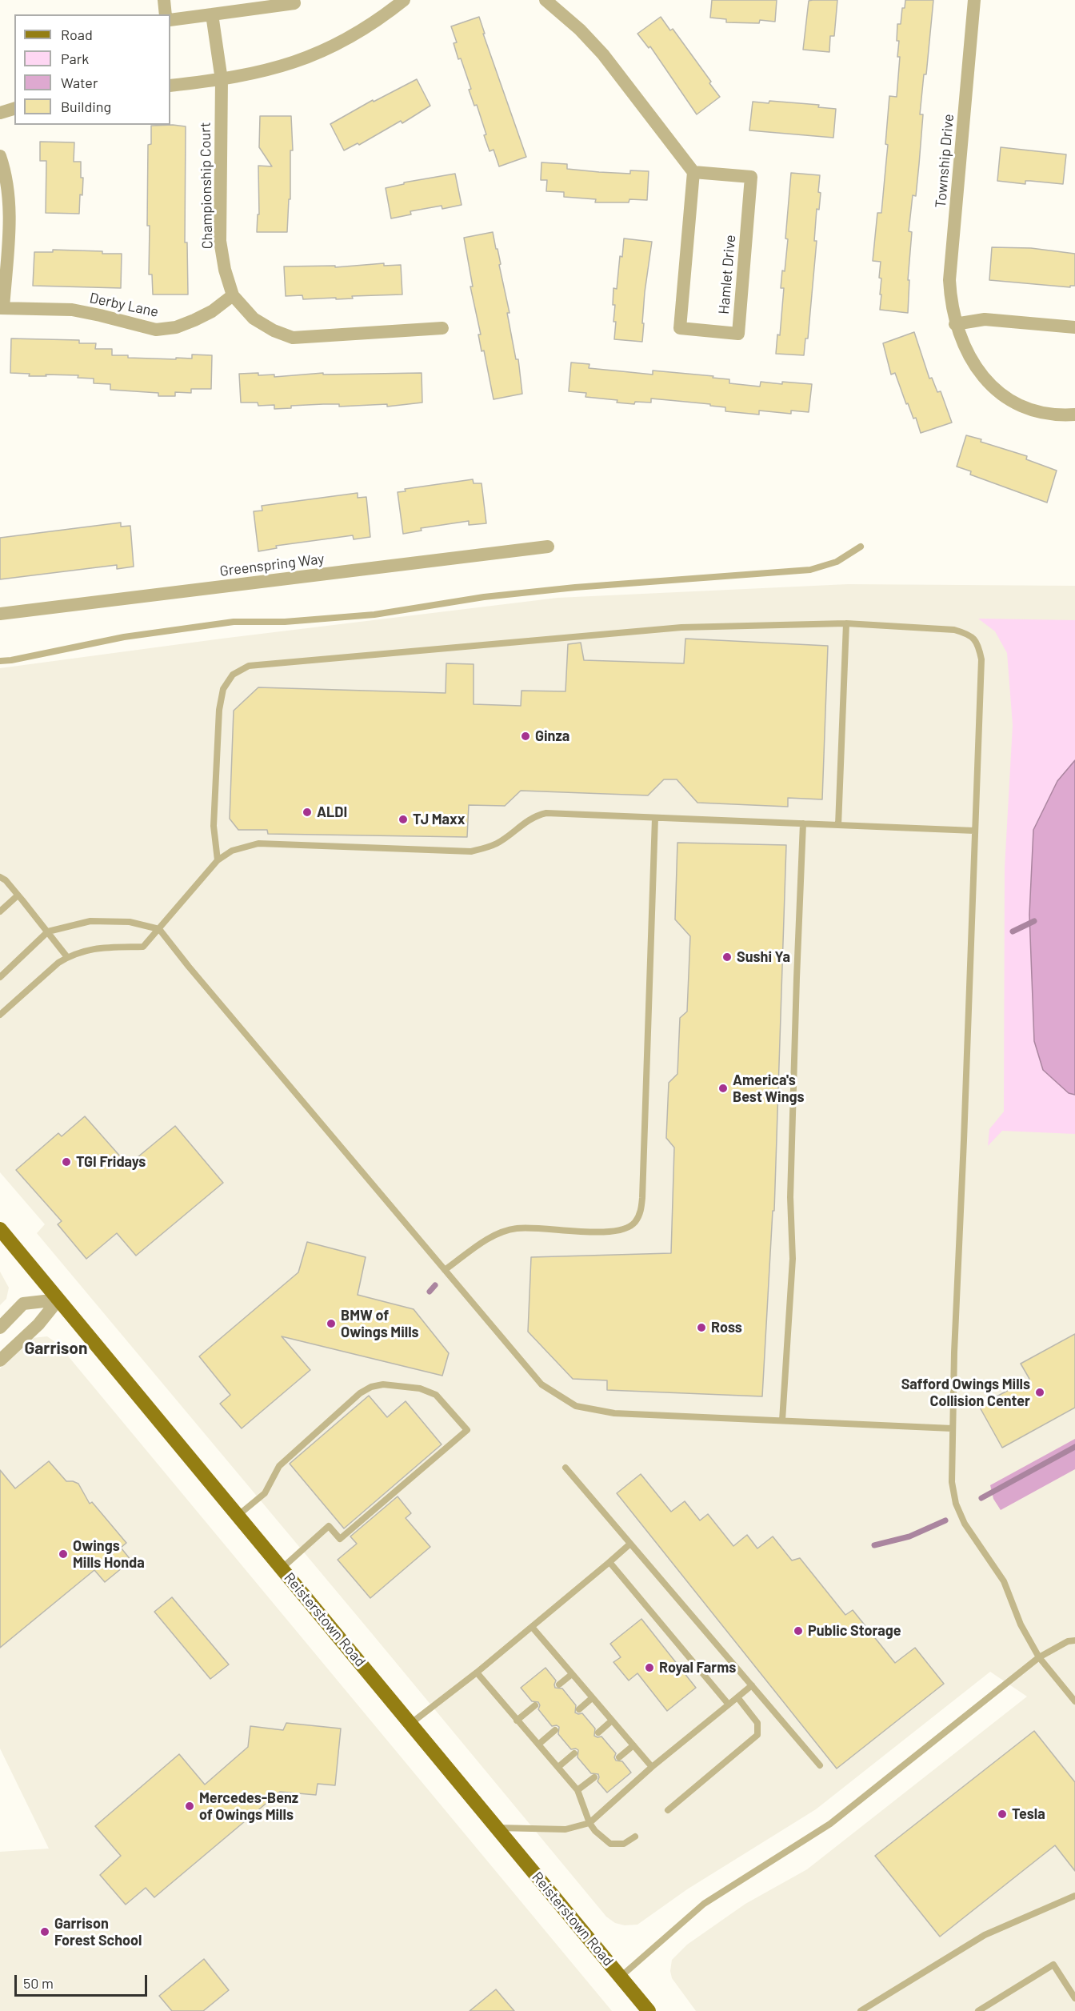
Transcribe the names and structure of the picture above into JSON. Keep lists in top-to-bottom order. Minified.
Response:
{"streets":{"main road":["Reisterstown Road"],"street":["Township Drive","Championship Court","Hamlet Drive","Derby Lane","Greenspring Way"]},"crossings":[["Championship Court","Derby Lane"]],"districts":["Garrison"],"places":["Ginza","ALDI","TJ Maxx","Sushi Ya","America's Best Wings","TGI Fridays","BMW of Owings Mills","Ross","Safford Owings Mills Collision Center","Owings Mills Honda","Public Storage","Royal Farms","Mercedes-Benz of Owings Mills","Tesla","Garrison Forest School"],"legend":["Road","Park","Water","Building"],"scale_bar":"50 m"}
